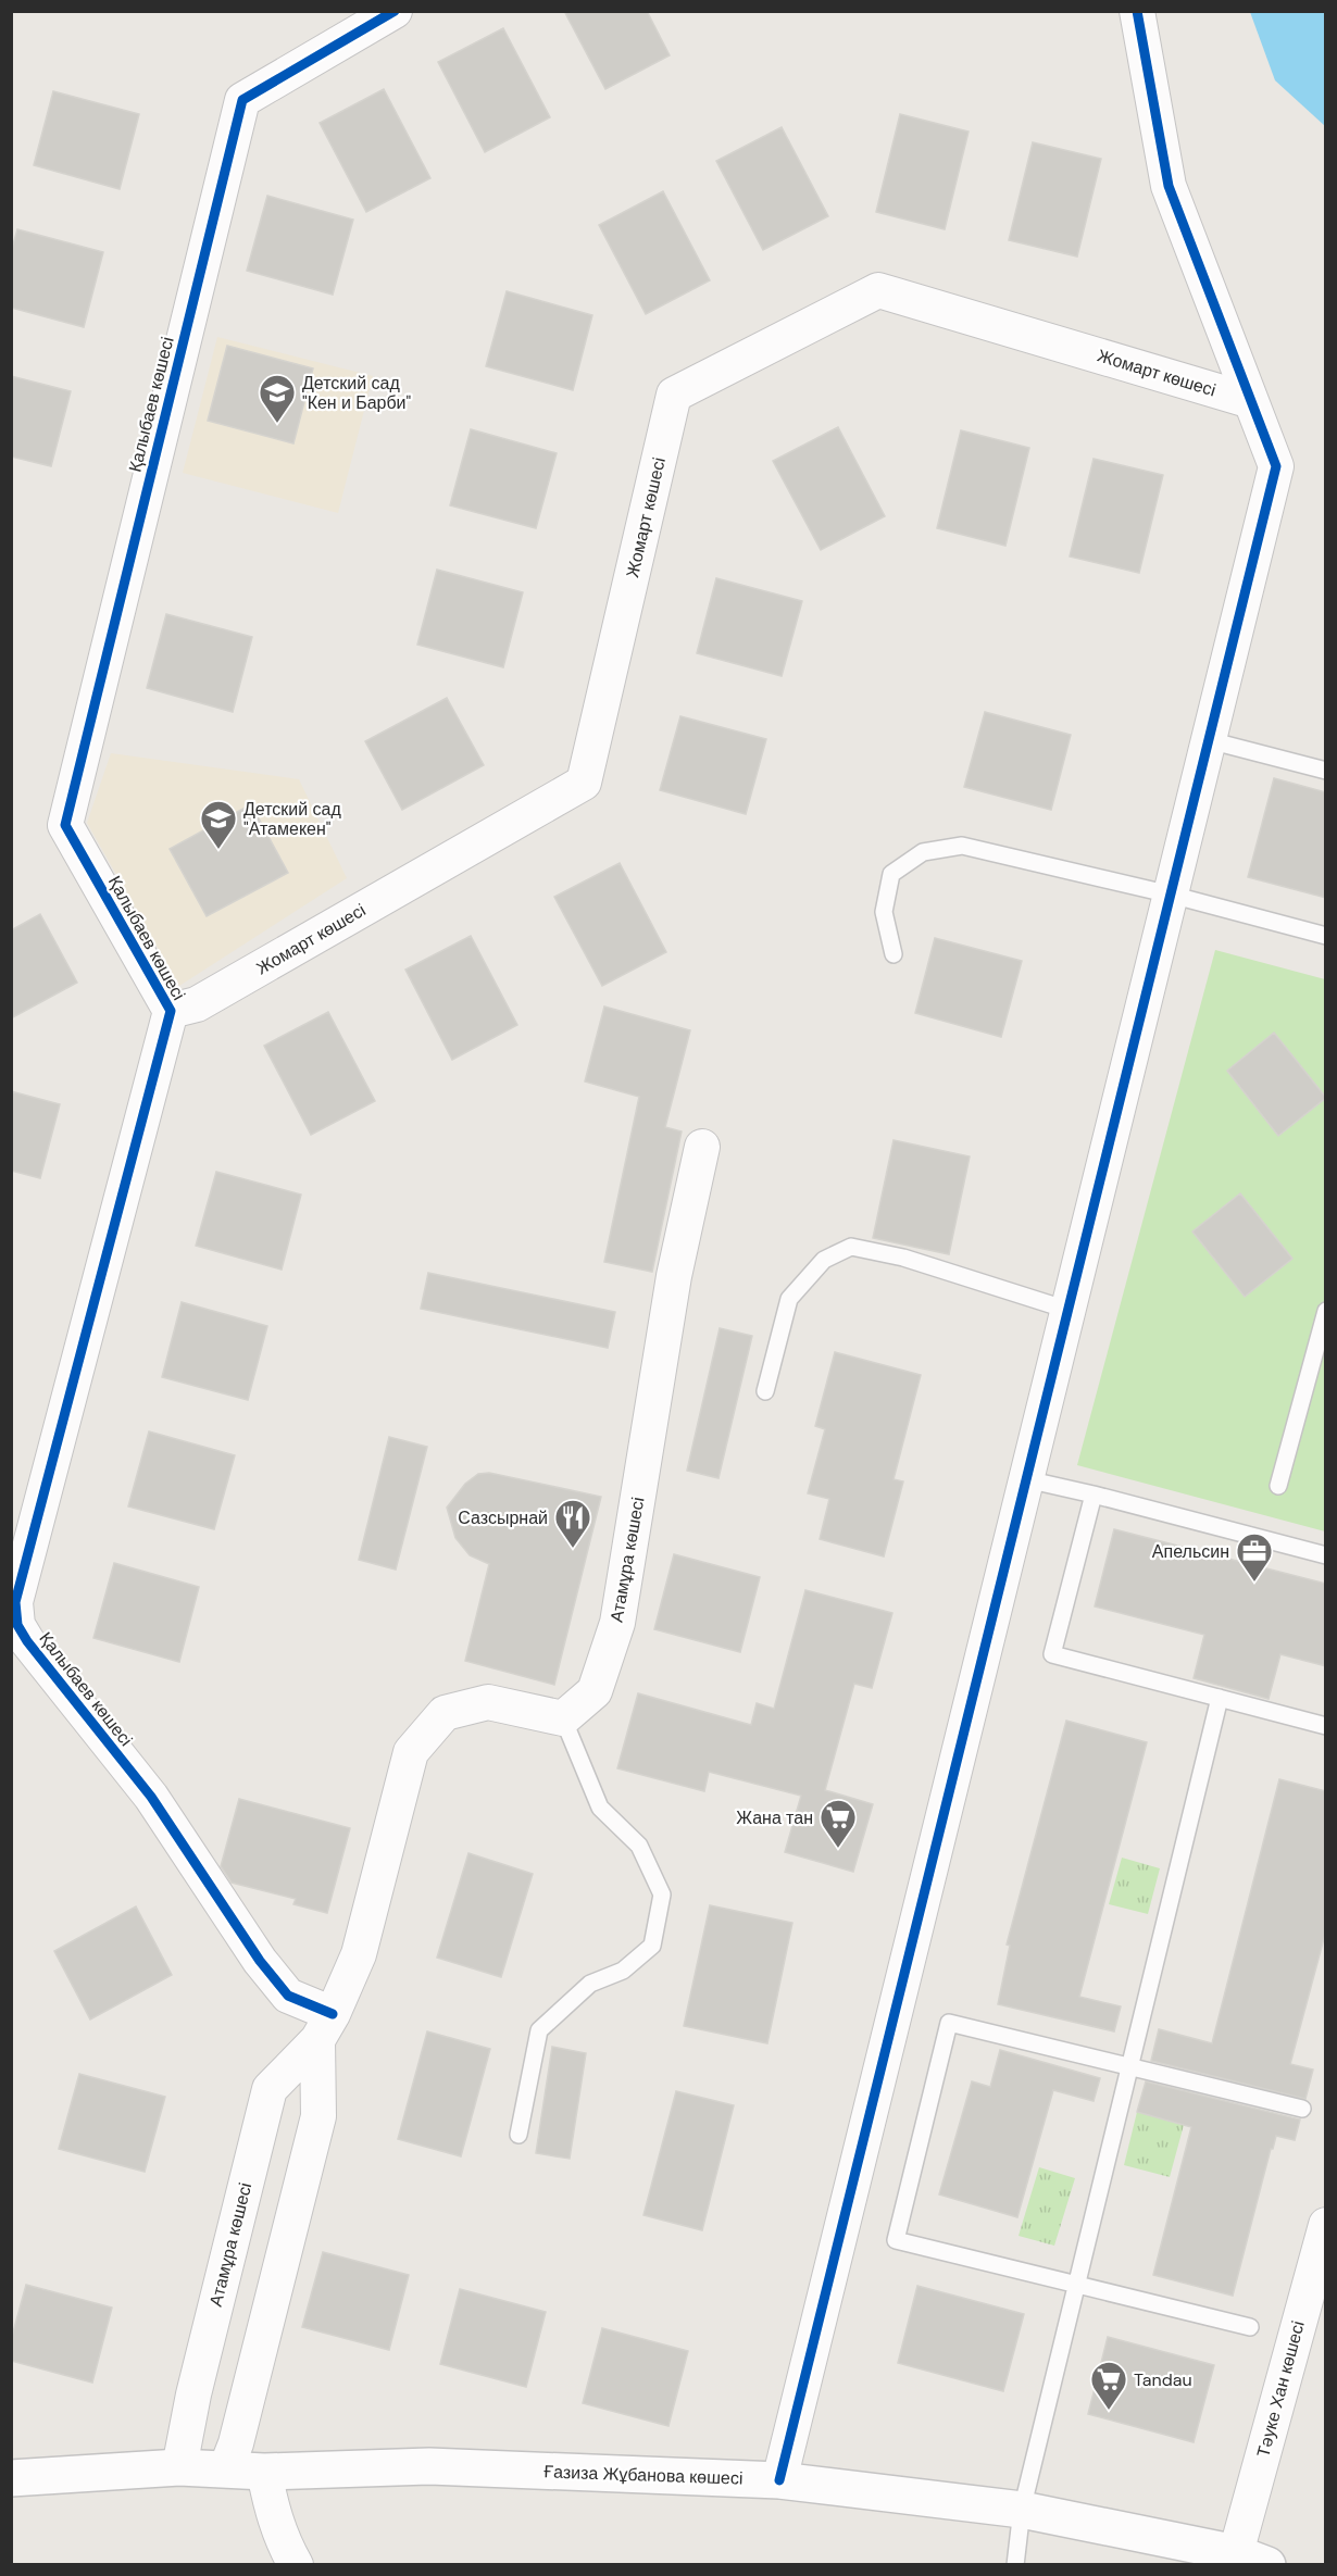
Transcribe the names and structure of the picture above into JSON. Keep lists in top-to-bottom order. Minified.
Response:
{"streets":{"street":["Жомарт көшесі","Қалыбаев көшесі","Атамұра көшесі","Тәуке Хан көшесі","Ғазиза Жұбанова көшесі"]},"crossings":[["Жомарт көшесі","Қалыбаев көшесі"],["Қалыбаев көшесі","Атамұра көшесі"],["Атамұра көшесі","Ғазиза Жұбанова көшесі"],["Тәуке Хан көшесі","Ғазиза Жұбанова көшесі"]],"places":{"school or university":["Детский сад \"Кен и Барби\"","Детский сад \"Атамекен\""],"restaurant":["Сазсырнай"],"office":["Апельсин"],"supermarket":["Жана тан","Tandau"]}}
